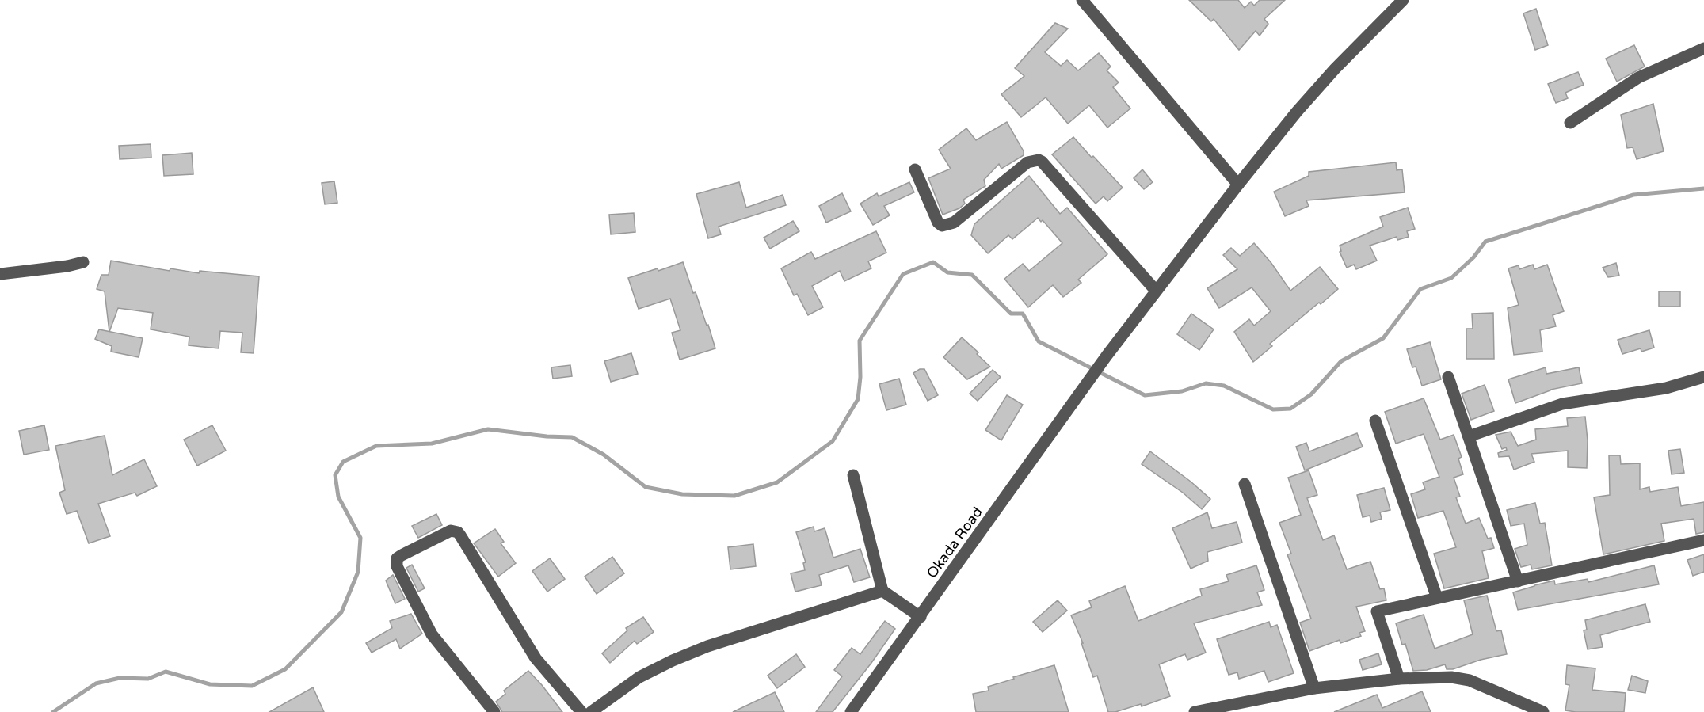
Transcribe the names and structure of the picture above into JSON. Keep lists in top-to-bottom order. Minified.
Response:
{"streets":{"street":["Okada Road"]}}
